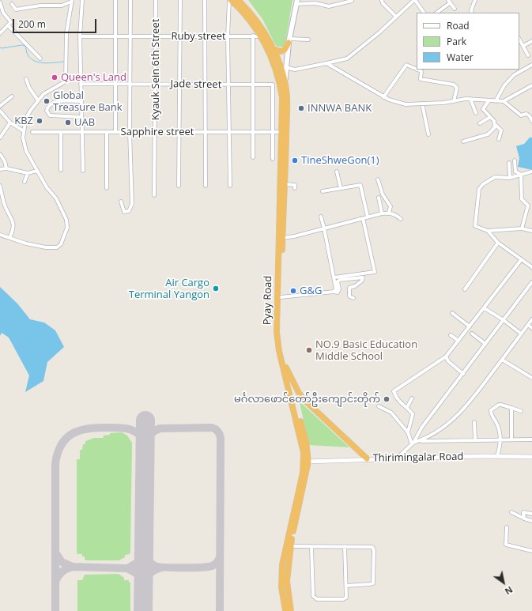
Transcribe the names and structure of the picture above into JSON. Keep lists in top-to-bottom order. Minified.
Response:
{"streets":{"highway":["Pyay Road"],"street":["Ruby street","Kyauk Sein 6th Street","Jade street","Sapphire street","Thirimingalar Road"]},"crossings":[["Ruby street","Kyauk Sein 6th Street"],["Ruby street","Pyay Road"],["Kyauk Sein 6th Street","Jade street"],["Kyauk Sein 6th Street","Sapphire street"],["Jade street","Sapphire street"],["Sapphire street","Pyay Road"],["Pyay Road","Thirimingalar Road"]],"places":["Queen's Land","Global Treasure Bank","INNWA BANK","KBZ","UAB","TineShweGon(1)","Air Cargo Terminal Yangon","G&G","NO.9 Basic Education Middle School","မင်္ဂလာဖောင်တော်ဦးကျောင်းတိုက်"],"legend":["Road","Park","Water"],"scale_bar":"200 m","north":"bottom right"}
